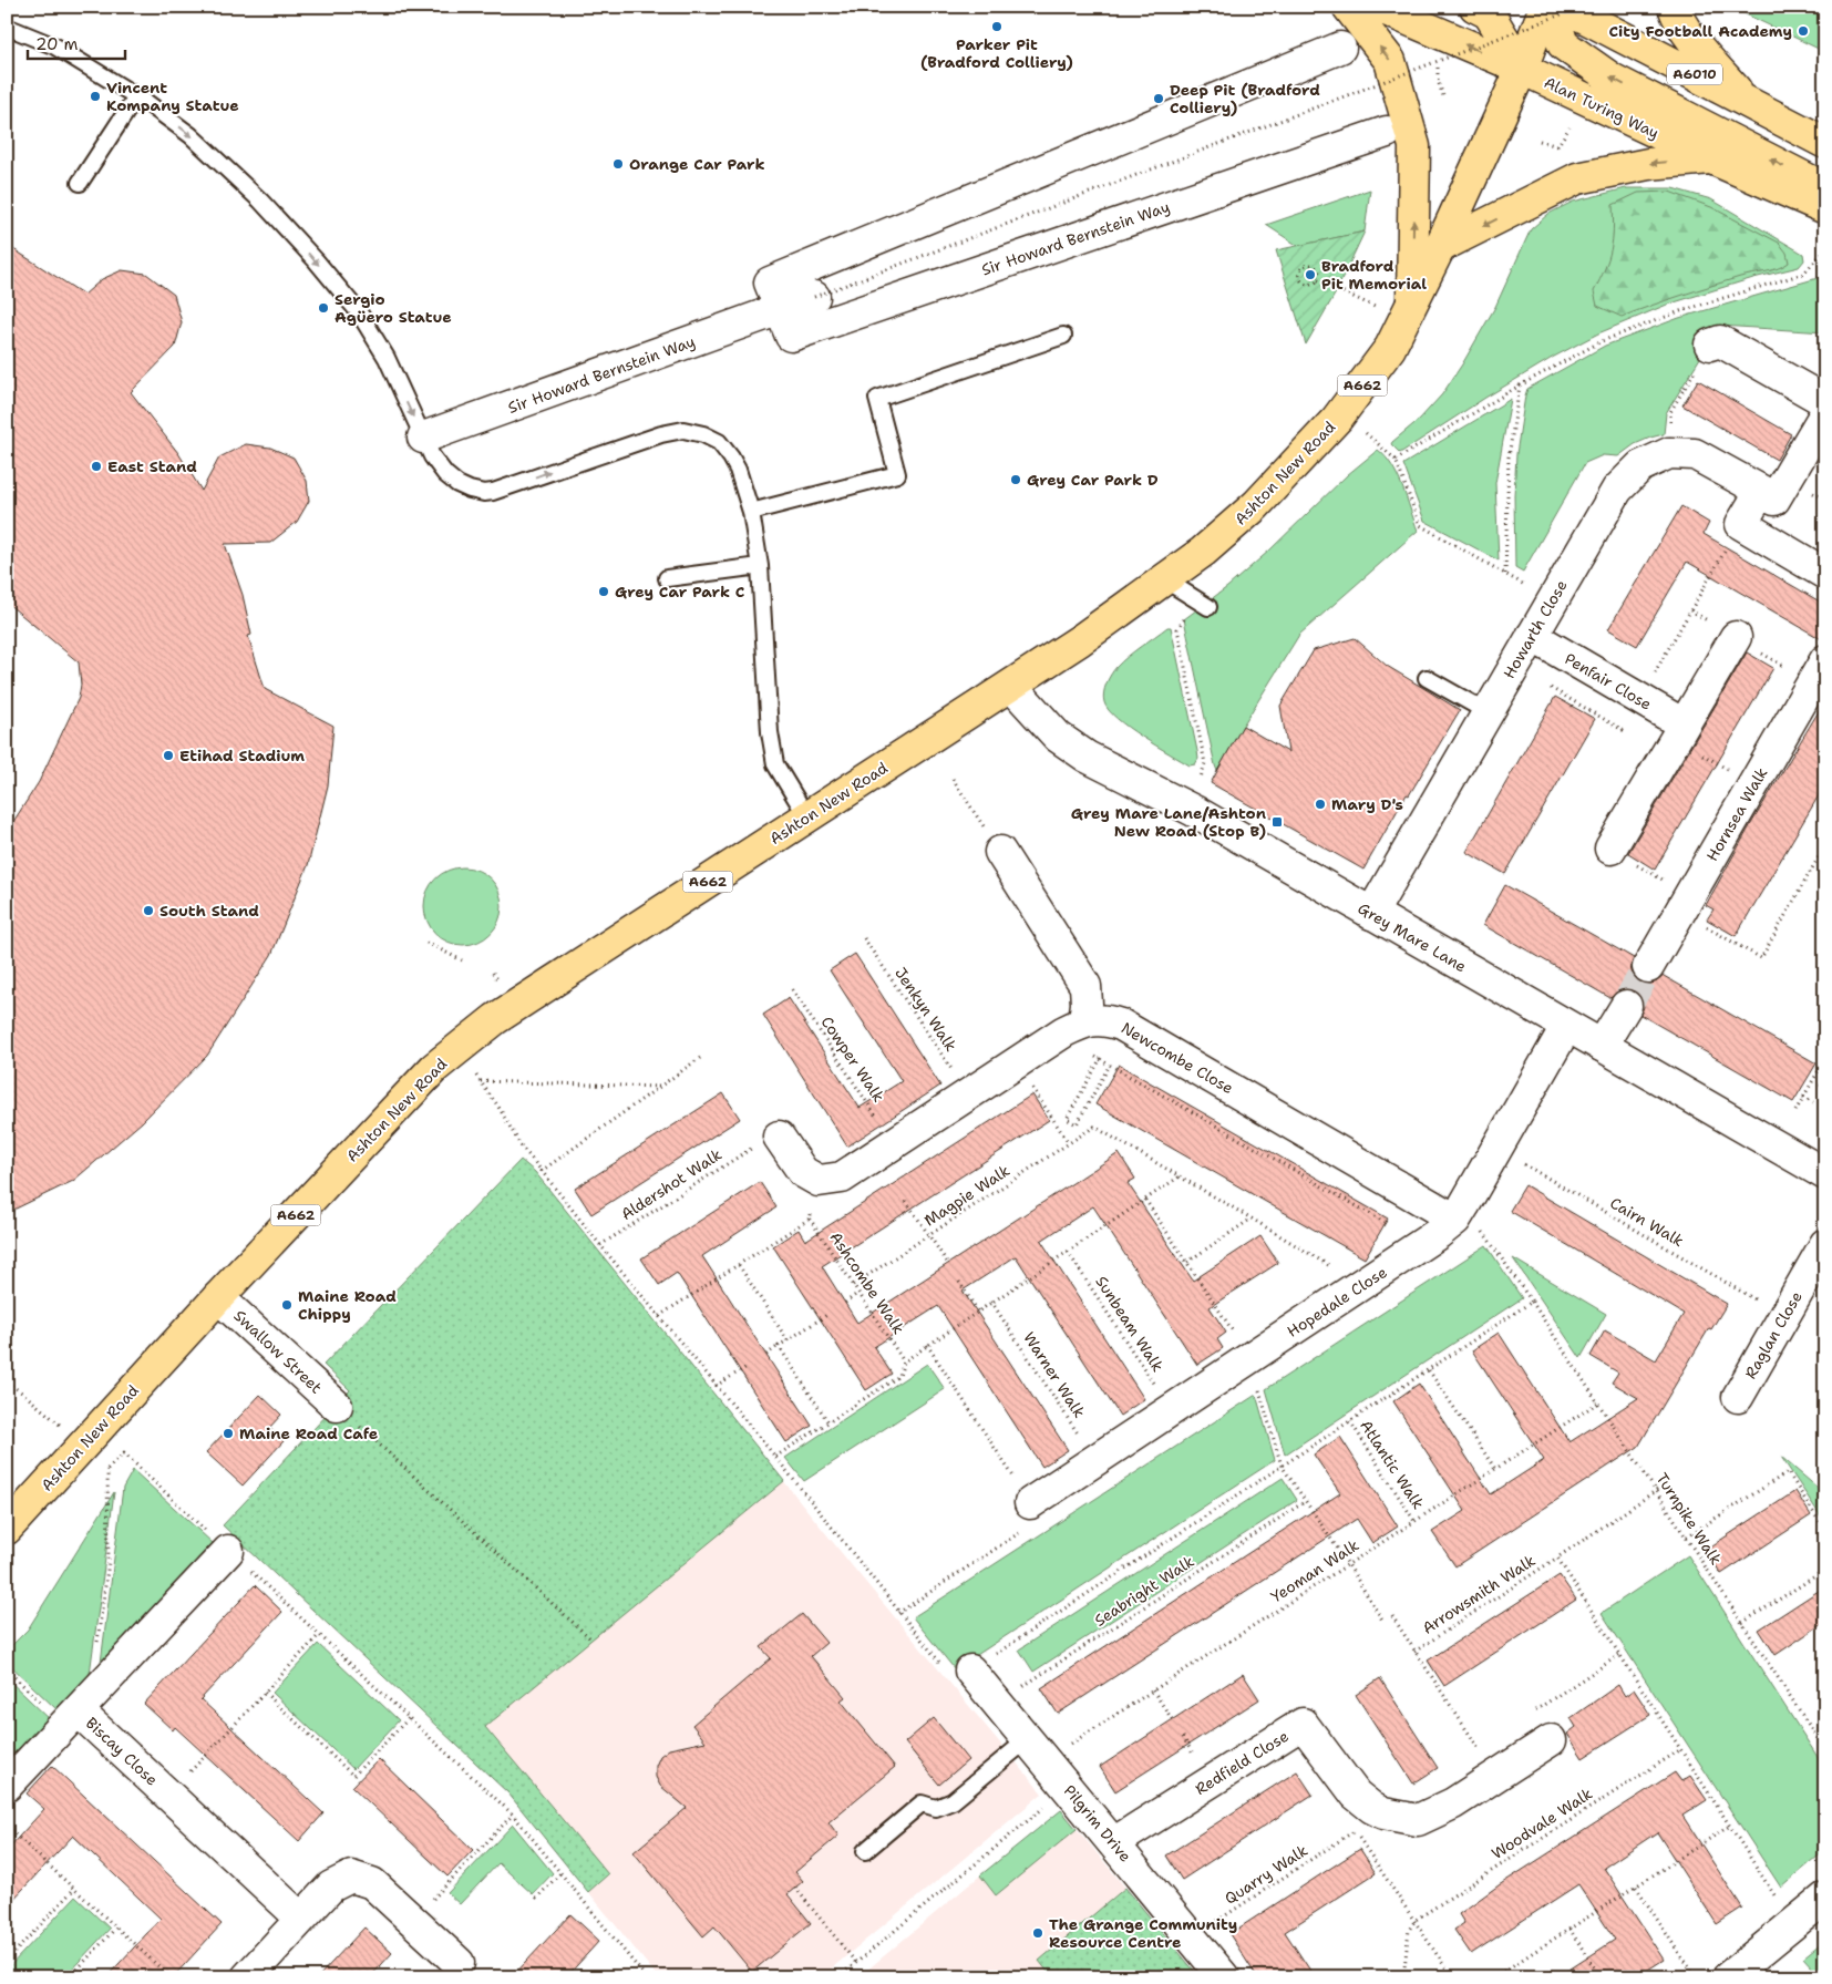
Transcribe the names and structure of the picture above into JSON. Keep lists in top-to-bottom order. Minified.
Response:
{"streets":{"main road":["A6010","Alan Turing Way","A662","Ashton New Road"],"street":["Sir Howard Bernstein Way","Howarth Close","Penfair Close","Hornsea Walk","Grey Mare Lane","Newcombe Close","Hopedale Close","Raglan Close","Swallow Street","Biscay Close","Redfield Close","Pilgrim Drive"],"path":["Jenkyn Walk","Cowper Walk","Aldershot Walk","Magpie Walk","Cairn Walk","Ashcombe Walk","Sunbeam Walk","Warner Walk","Atlantic Walk","Turnpike Walk","Yeoman Walk","Seabright Walk","Arrowsmith Walk","Woodvale Walk","Quarry Walk"]},"crossings":[["Alan Turing Way","Ashton New Road"],["Ashton New Road","Grey Mare Lane"],["Ashton New Road","Swallow Street"],["Howarth Close","Penfair Close"],["Howarth Close","Grey Mare Lane"],["Grey Mare Lane","Hopedale Close"],["Jenkyn Walk","Newcombe Close"],["Newcombe Close","Cowper Walk"],["Newcombe Close","Aldershot Walk"],["Newcombe Close","Hopedale Close"],["Newcombe Close","Turnpike Walk"],["Magpie Walk","Ashcombe Walk"],["Cairn Walk","Hopedale Close"],["Cairn Walk","Raglan Close"],["Hopedale Close","Sunbeam Walk"],["Hopedale Close","Warner Walk"],["Hopedale Close","Turnpike Walk"],["Atlantic Walk","Yeoman Walk"],["Turnpike Walk","Yeoman Walk"],["Turnpike Walk","Arrowsmith Walk"],["Yeoman Walk","Pilgrim Drive"],["Seabright Walk","Pilgrim Drive"],["Redfield Close","Pilgrim Drive"],["Pilgrim Drive","Quarry Walk"],["Woodvale Walk","Quarry Walk"]],"places":{"other":["Parker Pit (Bradford Colliery)","City Football Academy","Vincent Kompany Statue","Deep Pit (Bradford Colliery)","Orange Car Park","Bradford Pit Memorial","Sergio Agüero Statue","East Stand","Grey Car Park D","Grey Car Park C","Etihad Stadium","Mary D's","South Stand","Maine Road Chippy","Maine Road Cafe","The Grange Community Resource Centre"],"transit":["Grey Mare Lane/Ashton New Road (Stop B)"]},"scale_bar":"20 m"}
